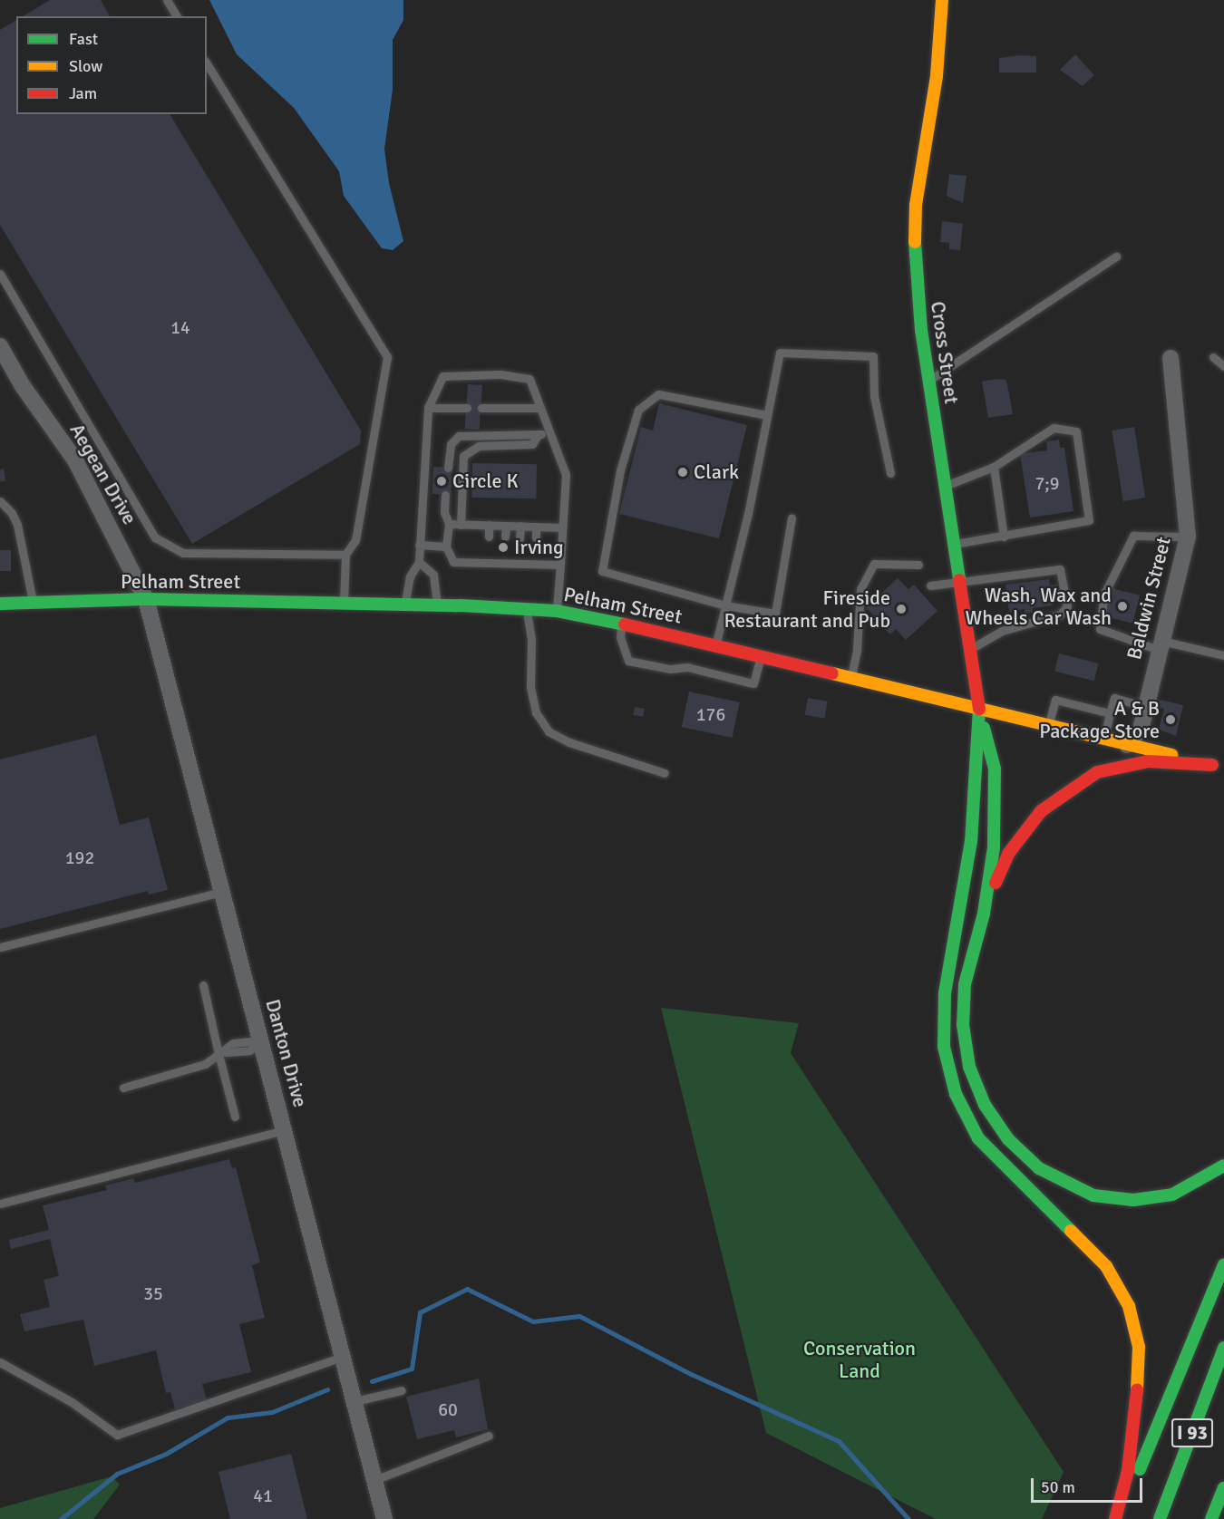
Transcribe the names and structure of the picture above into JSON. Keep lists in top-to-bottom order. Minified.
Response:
{"streets":{"main road":["Cross Street","Pelham Street","I 93"],"street":["Aegean Drive","Baldwin Street","Danton Drive"]},"crossings":[["Cross Street","Pelham Street"],["Aegean Drive","Pelham Street"],["Aegean Drive","Danton Drive"],["Pelham Street","Baldwin Street"],["Pelham Street","Danton Drive"]],"parks":["Conservation Land"],"places":["Clark","Circle K","Irving","Wash, Wax and Wheels Car Wash","Fireside Restaurant and Pub","A & B Package Store"],"house_numbers":["14","7;9","176","192","35","60","41"],"legend":["Fast","Slow","Jam"],"scale_bar":"50 m"}
